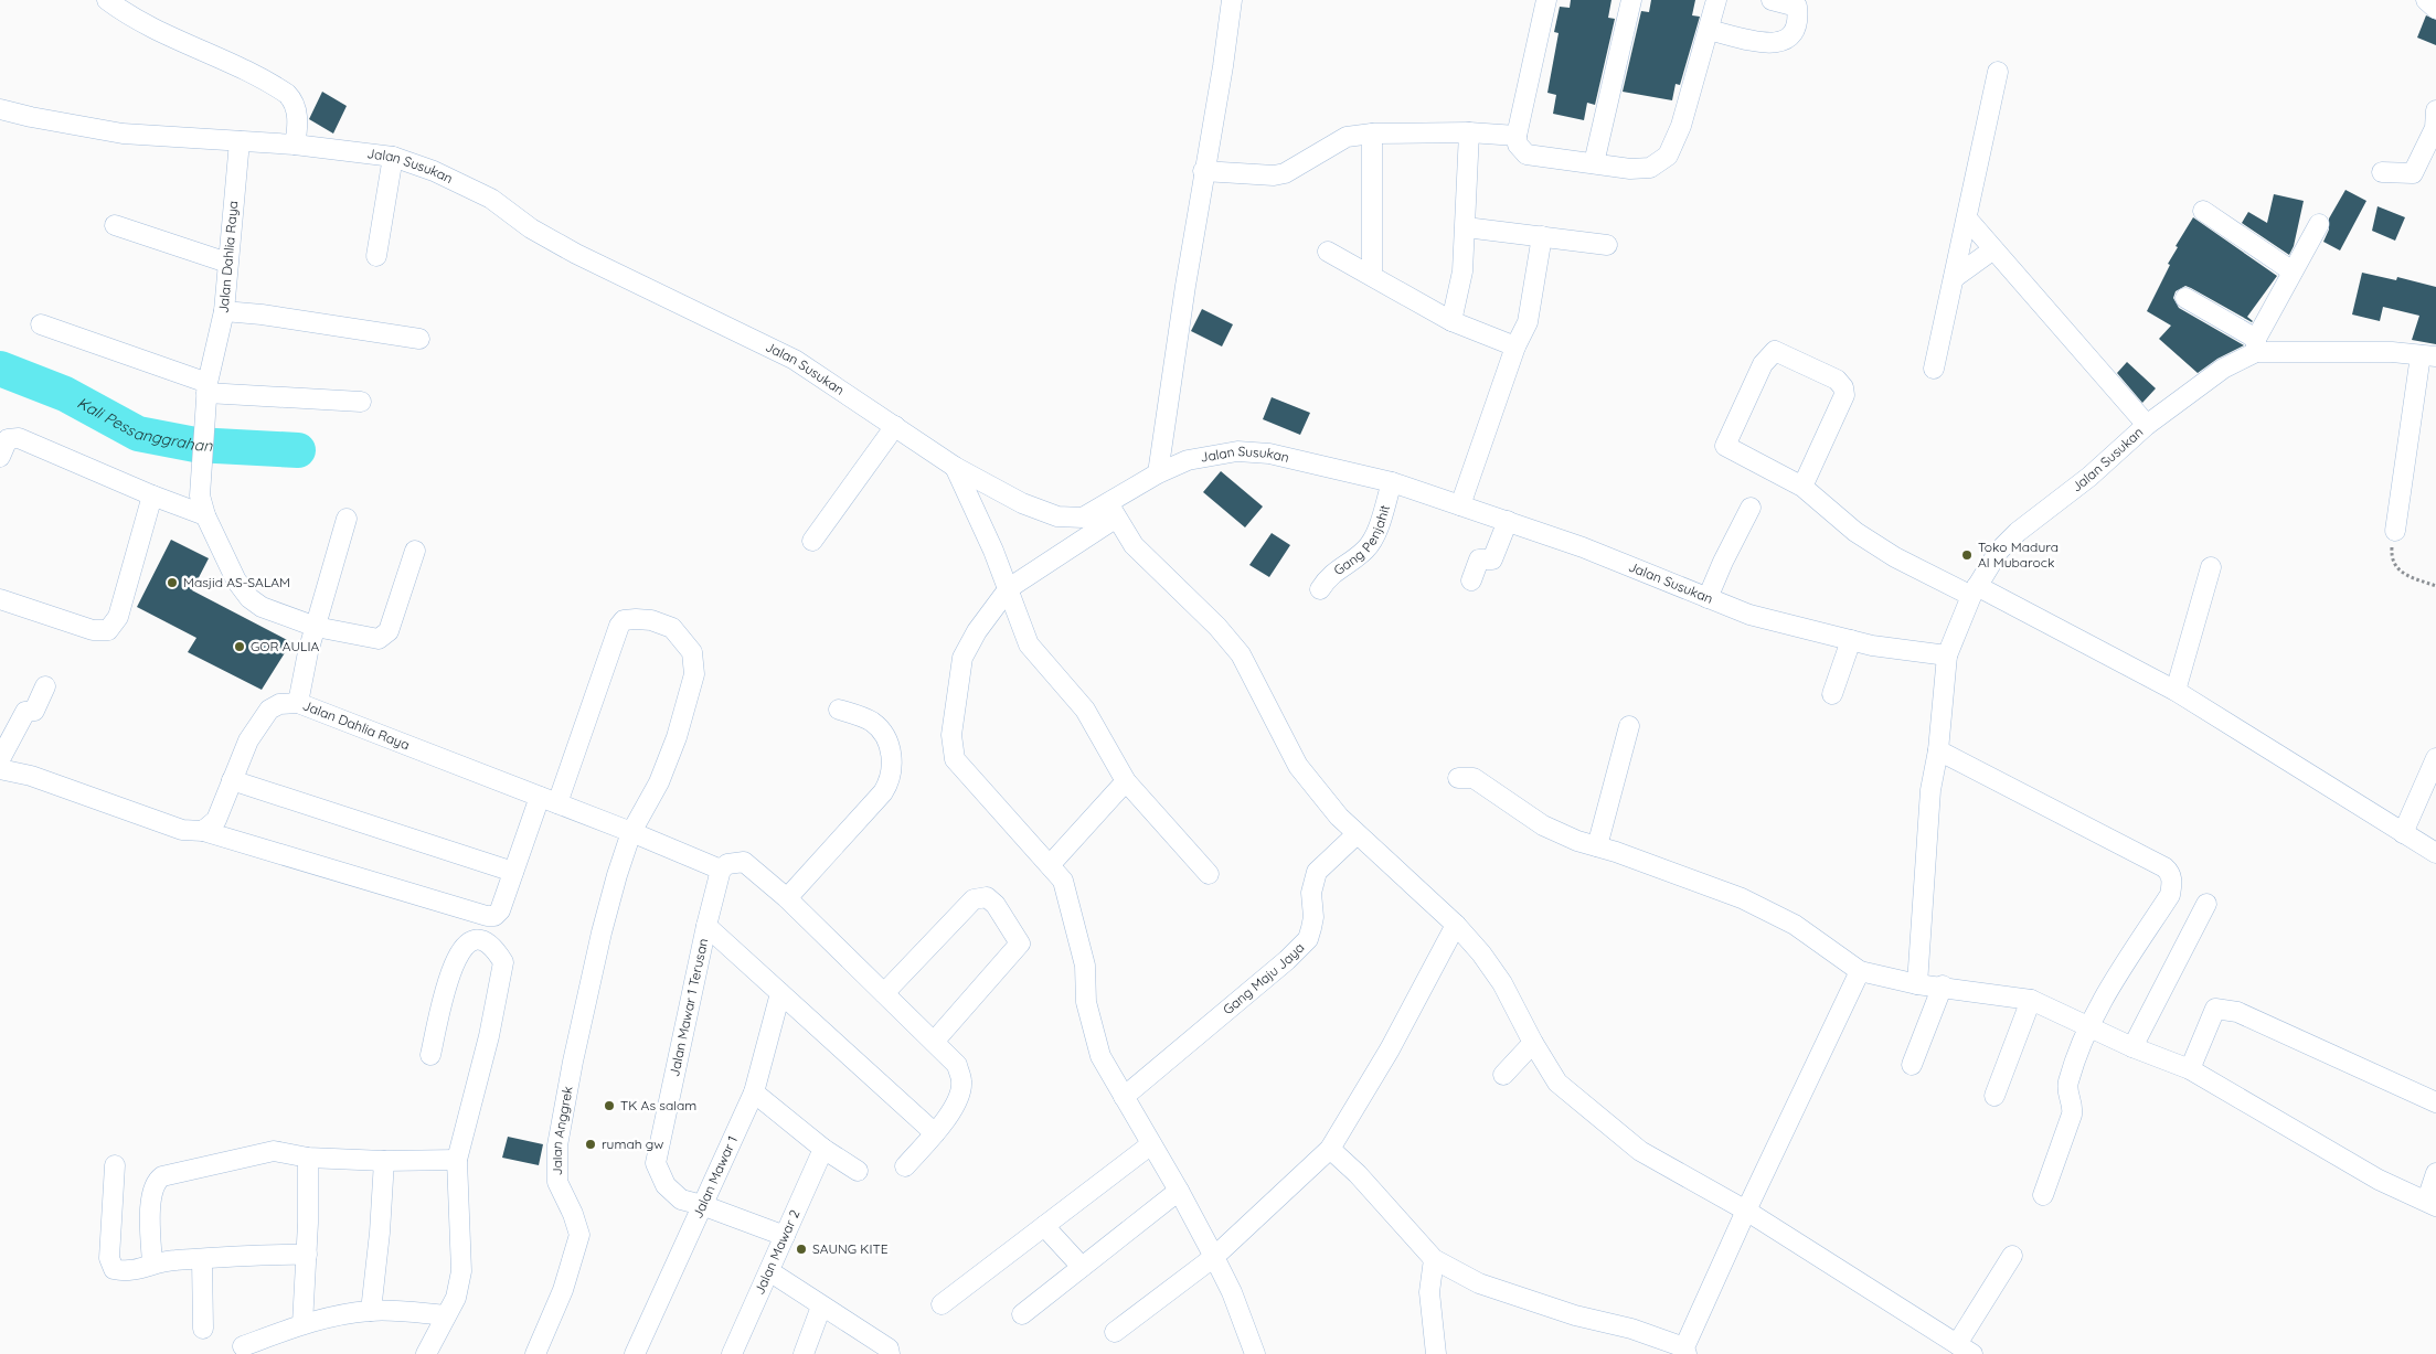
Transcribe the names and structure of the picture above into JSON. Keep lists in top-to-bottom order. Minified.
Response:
{"streets":{"street":["Jalan Susukan","Jalan Dahlia Raya","Gang Penjahit","Gang Maju Jaya","Jalan Mawar 1 Terusan","Jalan Anggrek","Jalan Mawar 1","Jalan Mawar 2"]},"crossings":[["Jalan Susukan","Jalan Dahlia Raya"],["Jalan Susukan","Gang Penjahit"],["Jalan Dahlia Raya","Jalan Mawar 1 Terusan"],["Jalan Dahlia Raya","Jalan Anggrek"],["Jalan Mawar 1 Terusan","Jalan Mawar 1"],["Jalan Mawar 1 Terusan","Jalan Mawar 2"]],"water":["Kali Pessanggrahan"],"places":["Toko Madura Al Mubarock","Masjid AS-SALAM","GOR AULIA","TK As salam","rumah gw","SAUNG KITE"]}
